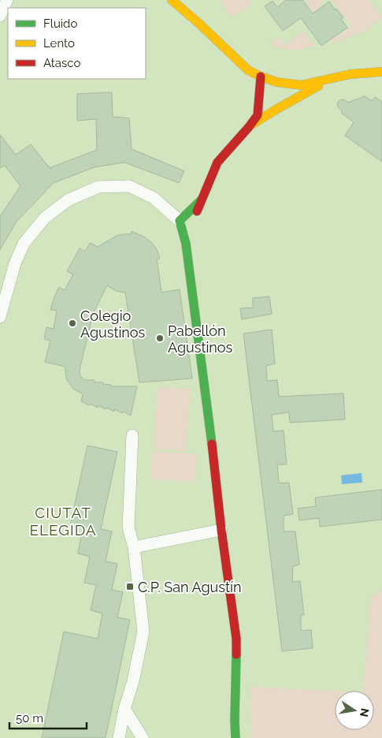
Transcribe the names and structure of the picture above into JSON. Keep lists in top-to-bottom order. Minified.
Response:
{"districts":["CIUTAT ELEGIDA"],"places":{"other":["Colegio Agustinos","Pabellón Agustinos"],"transit":["C.P. San Agustín"]},"legend":["Fluido","Lento","Atasco"],"scale_bar":"50 m","north":"right"}
